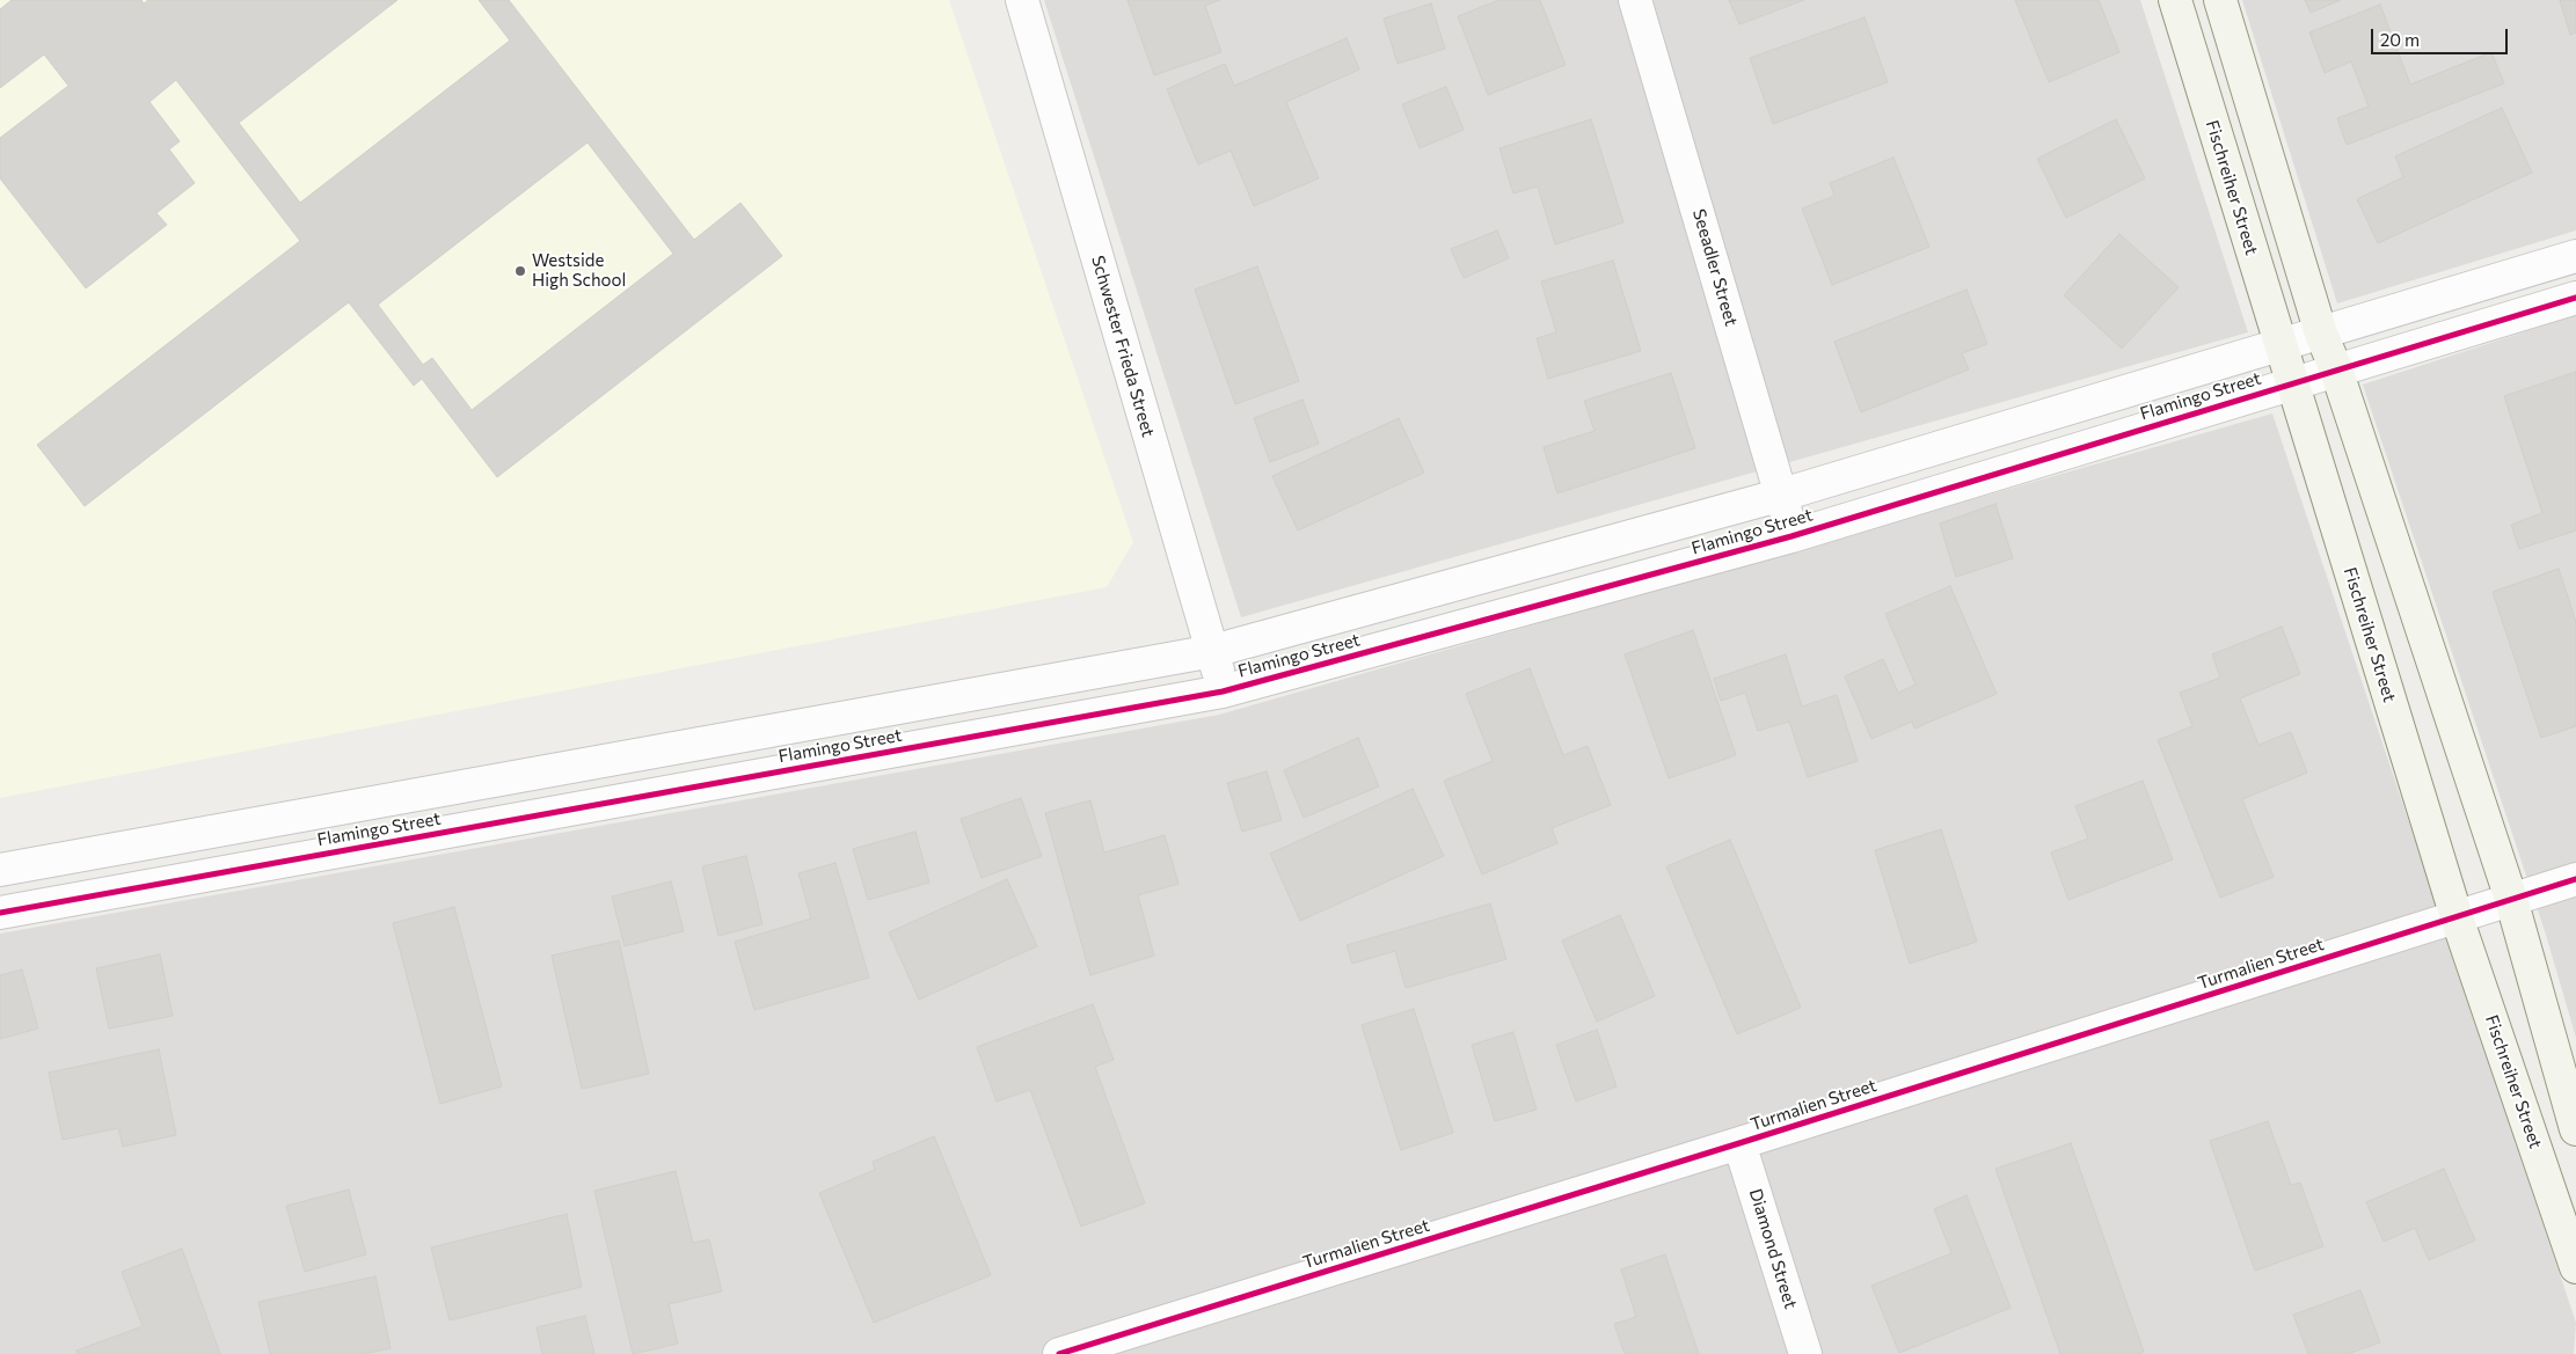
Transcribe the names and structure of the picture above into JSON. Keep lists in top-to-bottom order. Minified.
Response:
{"streets":{"street":["Fischreiher Street","Seeadler Street","Schwester Frieda Street","Flamingo Street","Turmalien Street","Diamond Street"]},"crossings":[["Fischreiher Street","Flamingo Street"],["Fischreiher Street","Turmalien Street"],["Seeadler Street","Flamingo Street"],["Schwester Frieda Street","Flamingo Street"],["Turmalien Street","Diamond Street"]],"places":["Westside High School"],"scale_bar":"20 m"}
